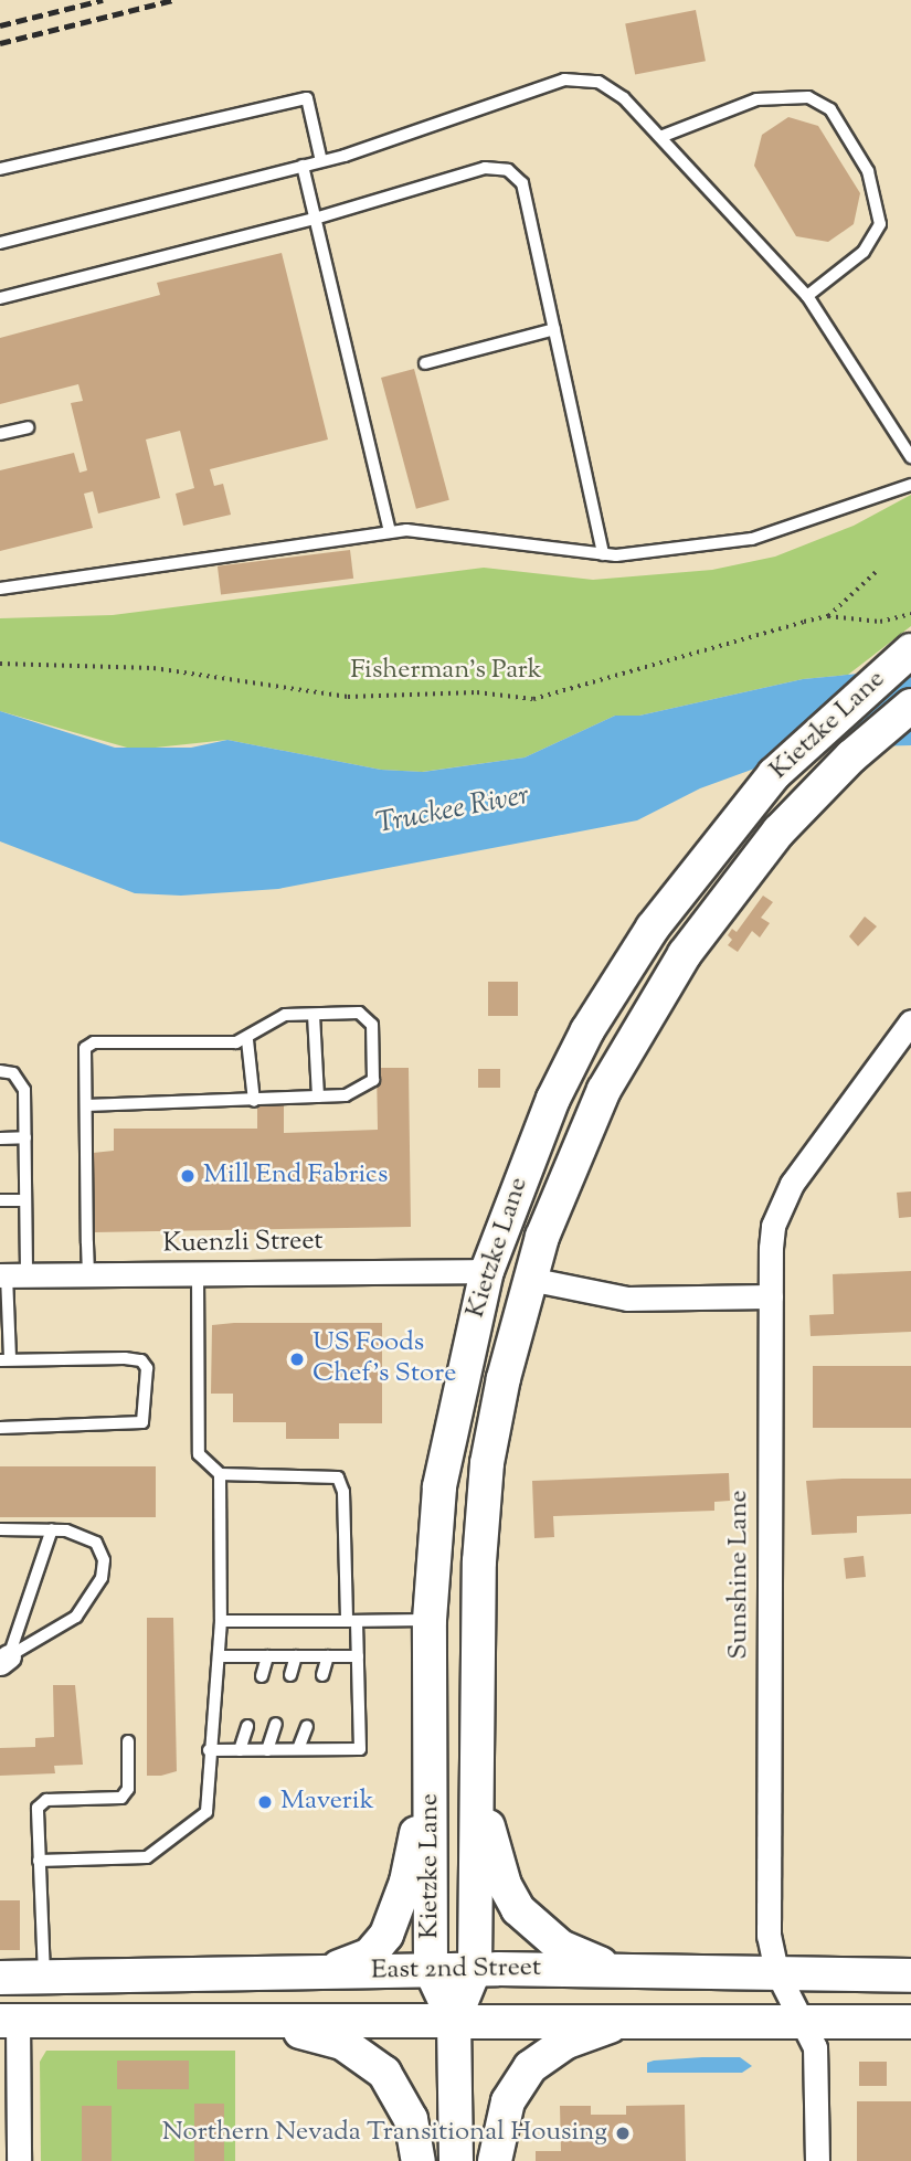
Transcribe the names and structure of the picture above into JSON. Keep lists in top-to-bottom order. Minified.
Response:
{"streets":{"main road":["Kietzke Lane","East 2nd Street"],"street":["Kuenzli Street","Sunshine Lane"]},"crossings":[["Kietzke Lane","Kuenzli Street"],["Kietzke Lane","East 2nd Street"],["Sunshine Lane","East 2nd Street"]],"water":["Truckee River"],"parks":["Fisherman's Park"],"places":["Mill End Fabrics","US Foods Chef's Store","Maverik","Northern Nevada Transitional Housing"]}
